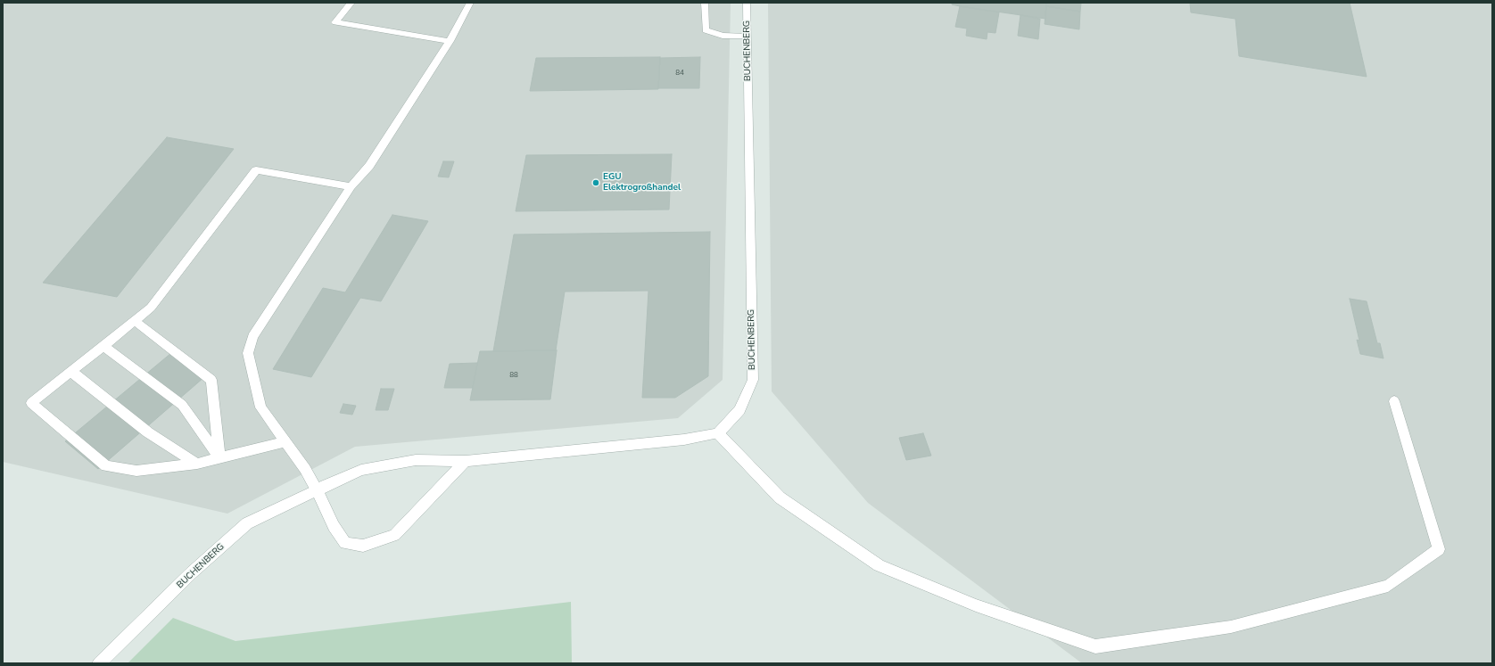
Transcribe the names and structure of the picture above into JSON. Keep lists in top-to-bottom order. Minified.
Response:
{"streets":{"street":["BUCHENBERG"]},"places":["EGU Elektrogroßhandel"],"house_numbers":["84","88"]}
